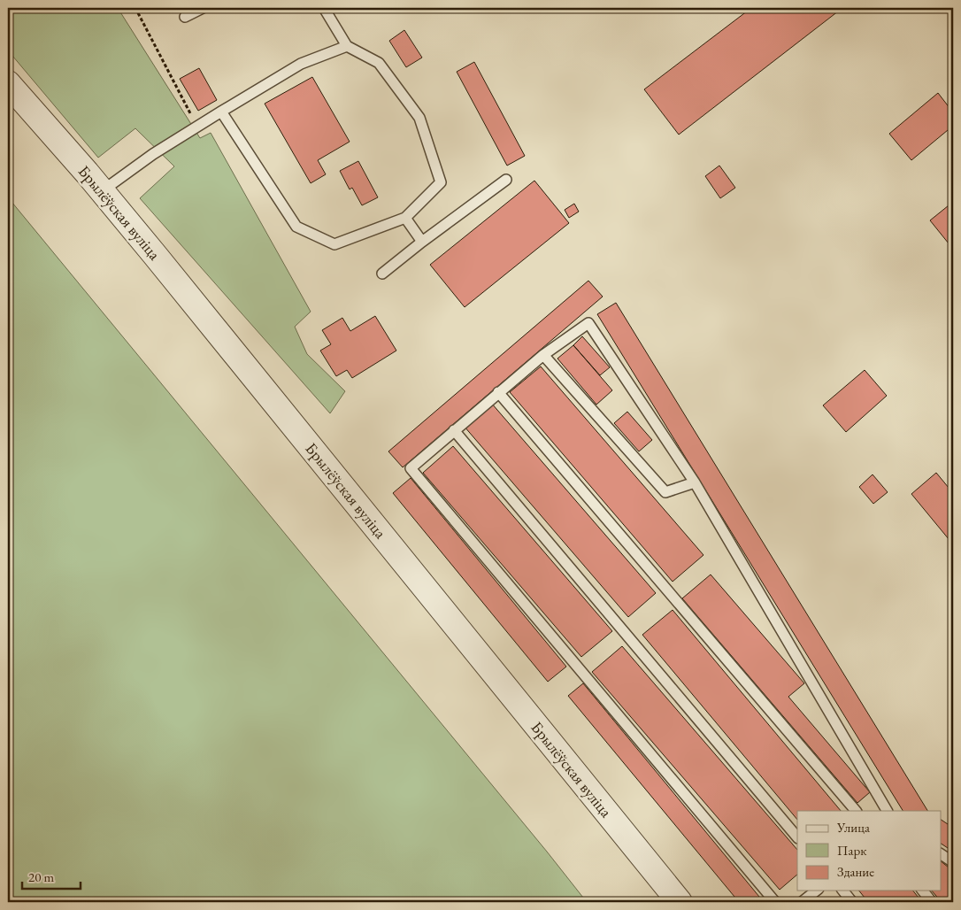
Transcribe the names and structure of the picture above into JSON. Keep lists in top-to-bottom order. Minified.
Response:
{"streets":{"street":["Брылёўская вуліца"]},"legend":["Улица","Парк","Здание"],"scale_bar":"20 m"}
